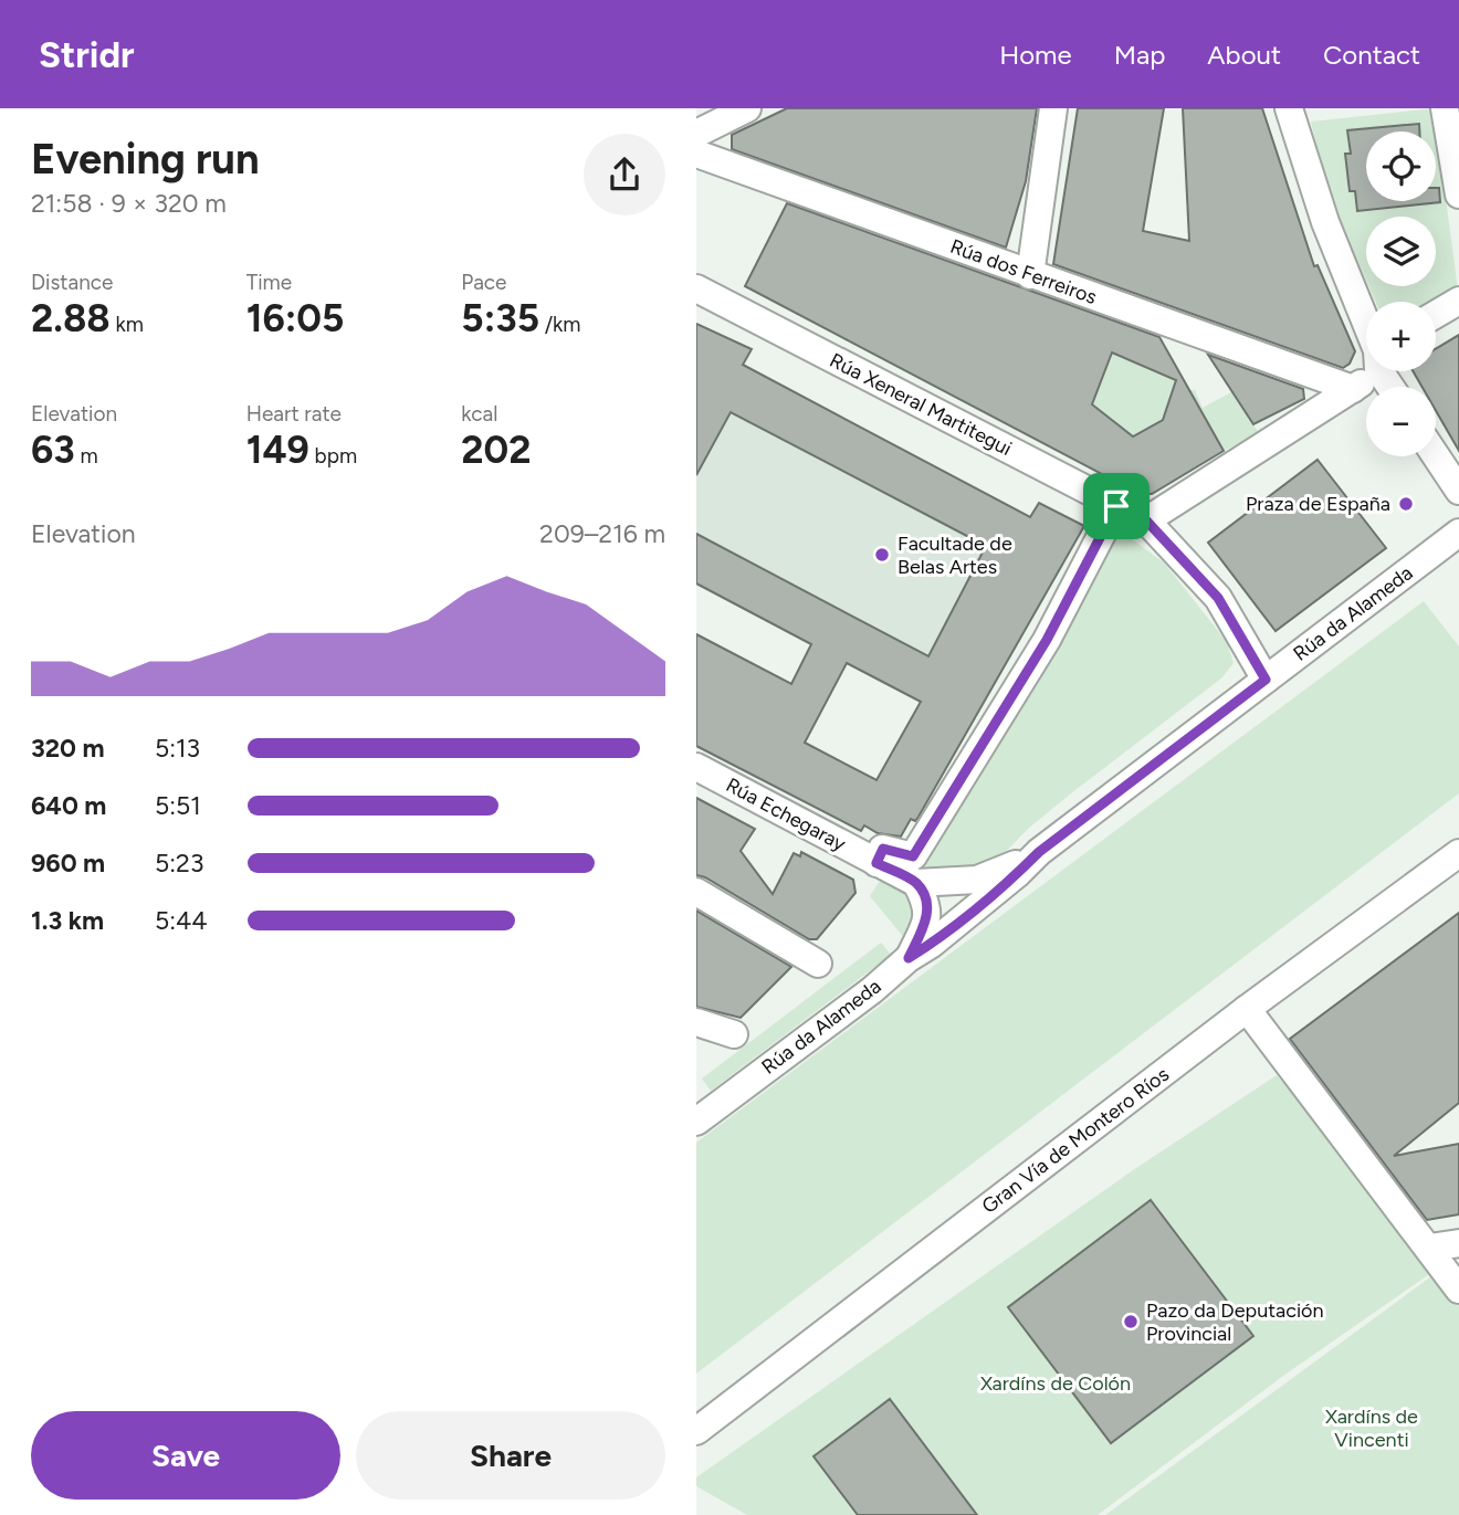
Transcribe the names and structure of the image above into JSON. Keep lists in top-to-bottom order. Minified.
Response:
{"streets":{"street":["Rúa dos Ferreiros","Rúa Xeneral Martitegui","Rúa da Alameda","Rúa Echegaray","Gran Vía de Montero Ríos"]},"crossings":[["Rúa da Alameda","Rúa Echegaray"]],"parks":["Xardíns de Colón","Xardíns de Vincenti"],"places":["Praza de España","Facultade de Belas Artes","Pazo da Deputación Provincial"],"page":{"header":"Stridr","nav":["Home","Map","About","Contact"],"heading":["Evening run","21:58 · 9 × 320 m"],"map_buttons":["+","−"],"stats":[["Distance","2.88 km"],["Time","16:05"],["Pace","5:35 /km"],["Elevation","63 m"],["Heart rate","149 bpm"],["kcal","202"]],"chart":["Elevation","209–216 m"],"list":[{"name":"320 m","note":"5:13"},{"name":"640 m","note":"5:51"},{"name":"960 m","note":"5:23"},{"name":"1.3 km","note":"5:44"}],"buttons":["Save","Share"]}}
